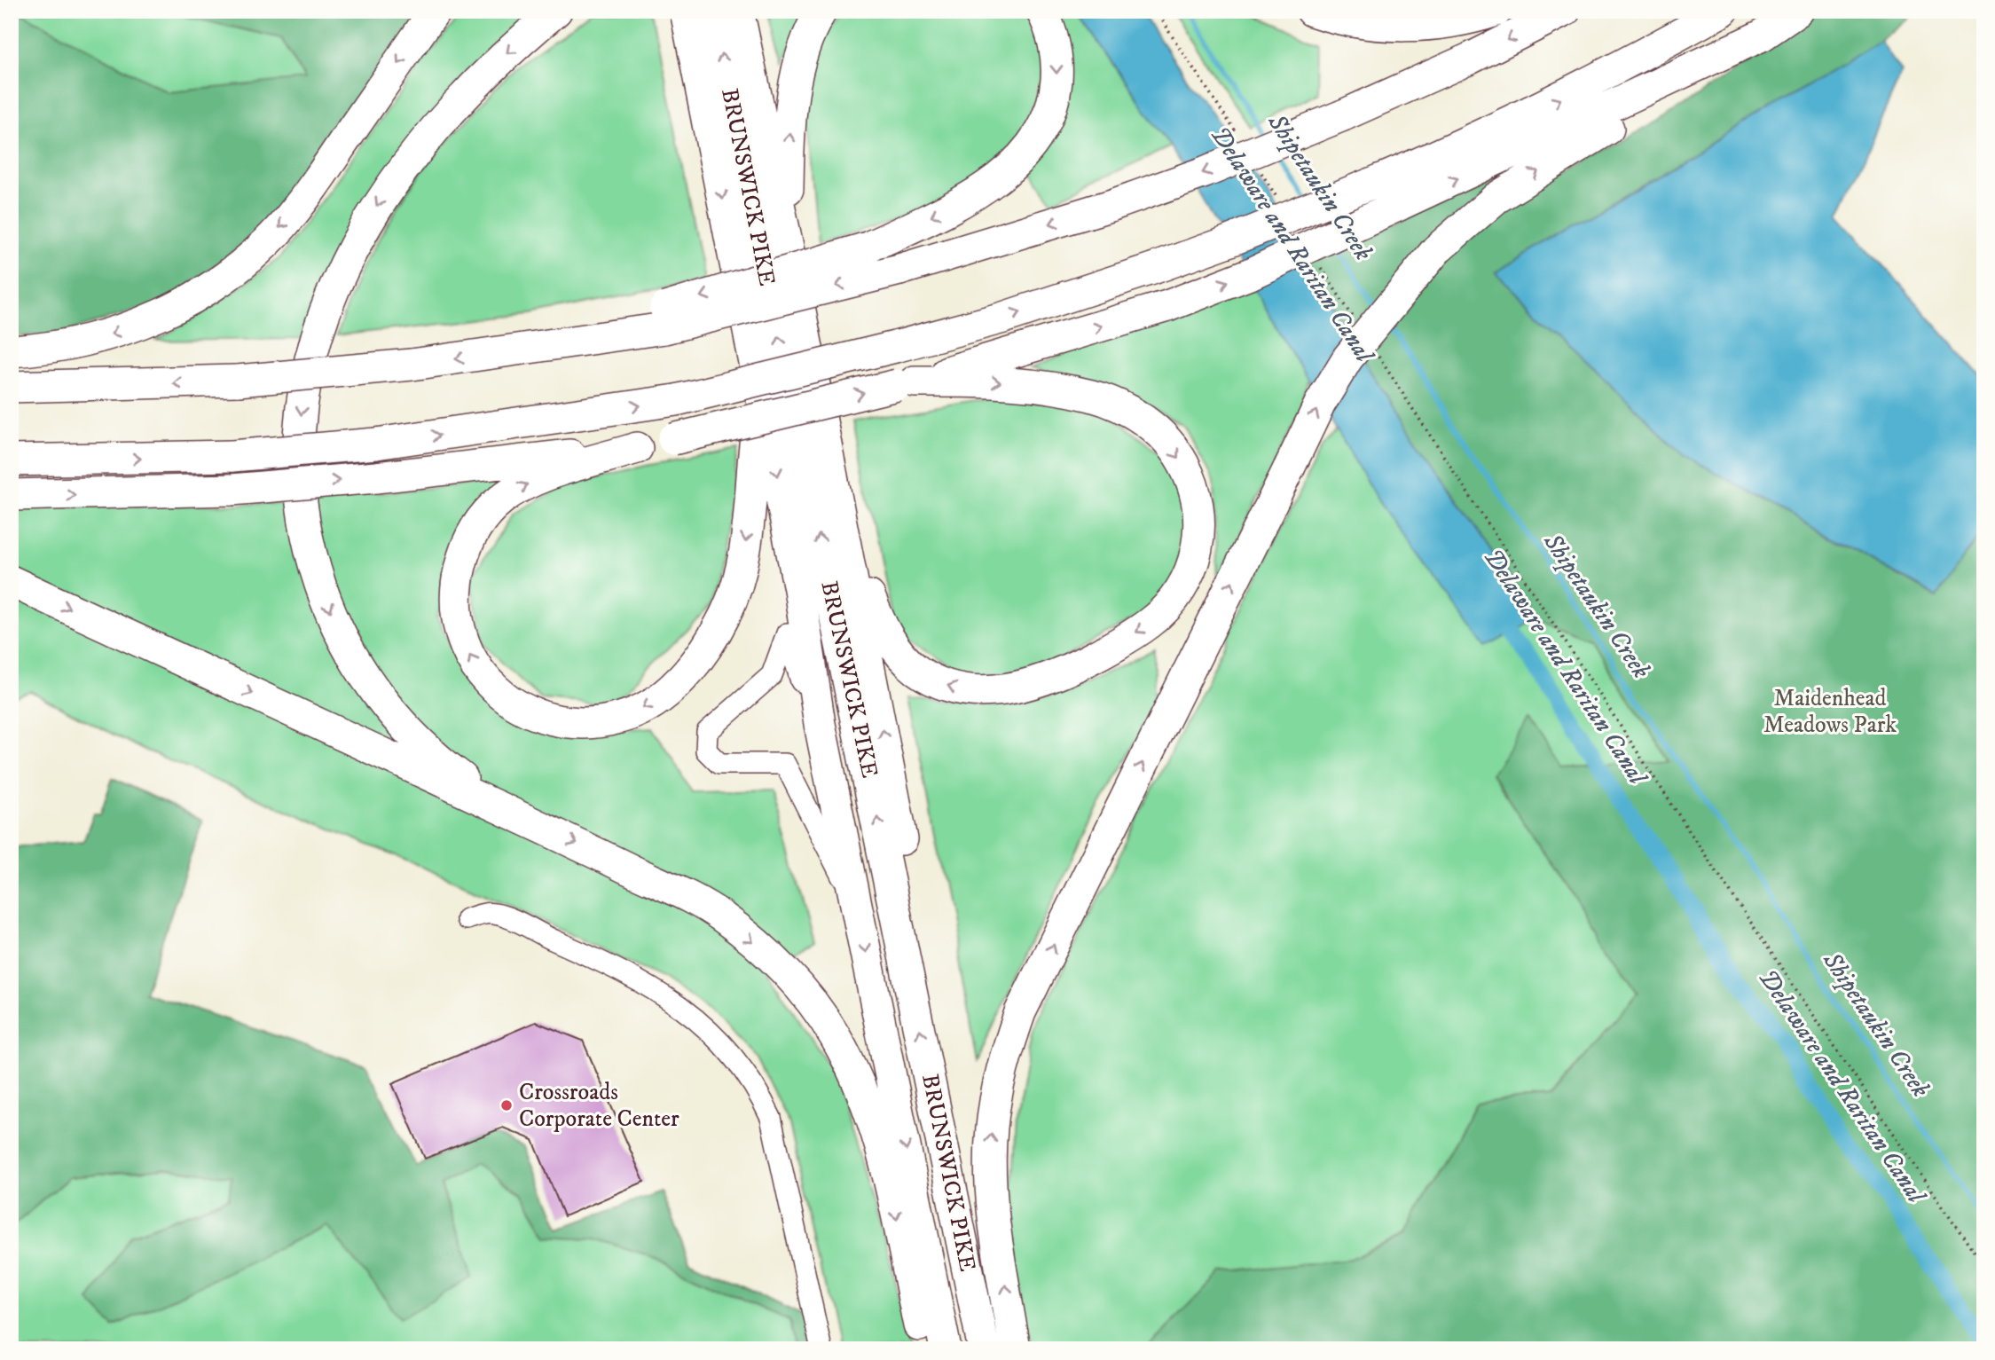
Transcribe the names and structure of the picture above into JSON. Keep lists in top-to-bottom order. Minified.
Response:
{"streets":{"highway":["BRUNSWICK PIKE"]},"water":["Shipetaukin Creek","Delaware and Raritan Canal"],"parks":["Maidenhead Meadows Park"],"places":["Crossroads Corporate Center"]}
